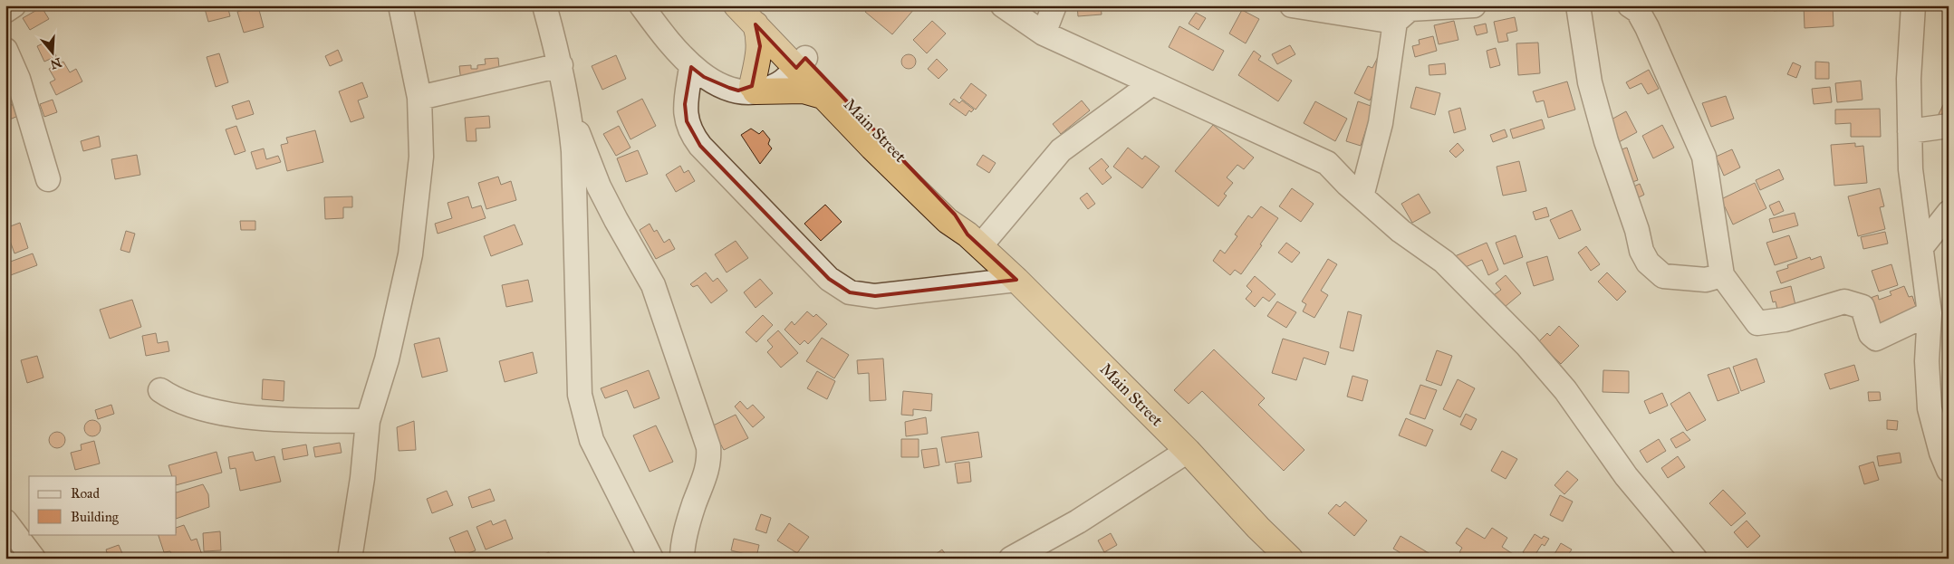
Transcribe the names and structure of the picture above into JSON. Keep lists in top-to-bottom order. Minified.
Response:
{"streets":{"highway":["Main Street"]},"legend":["Road","Building"],"north":"bottom"}
